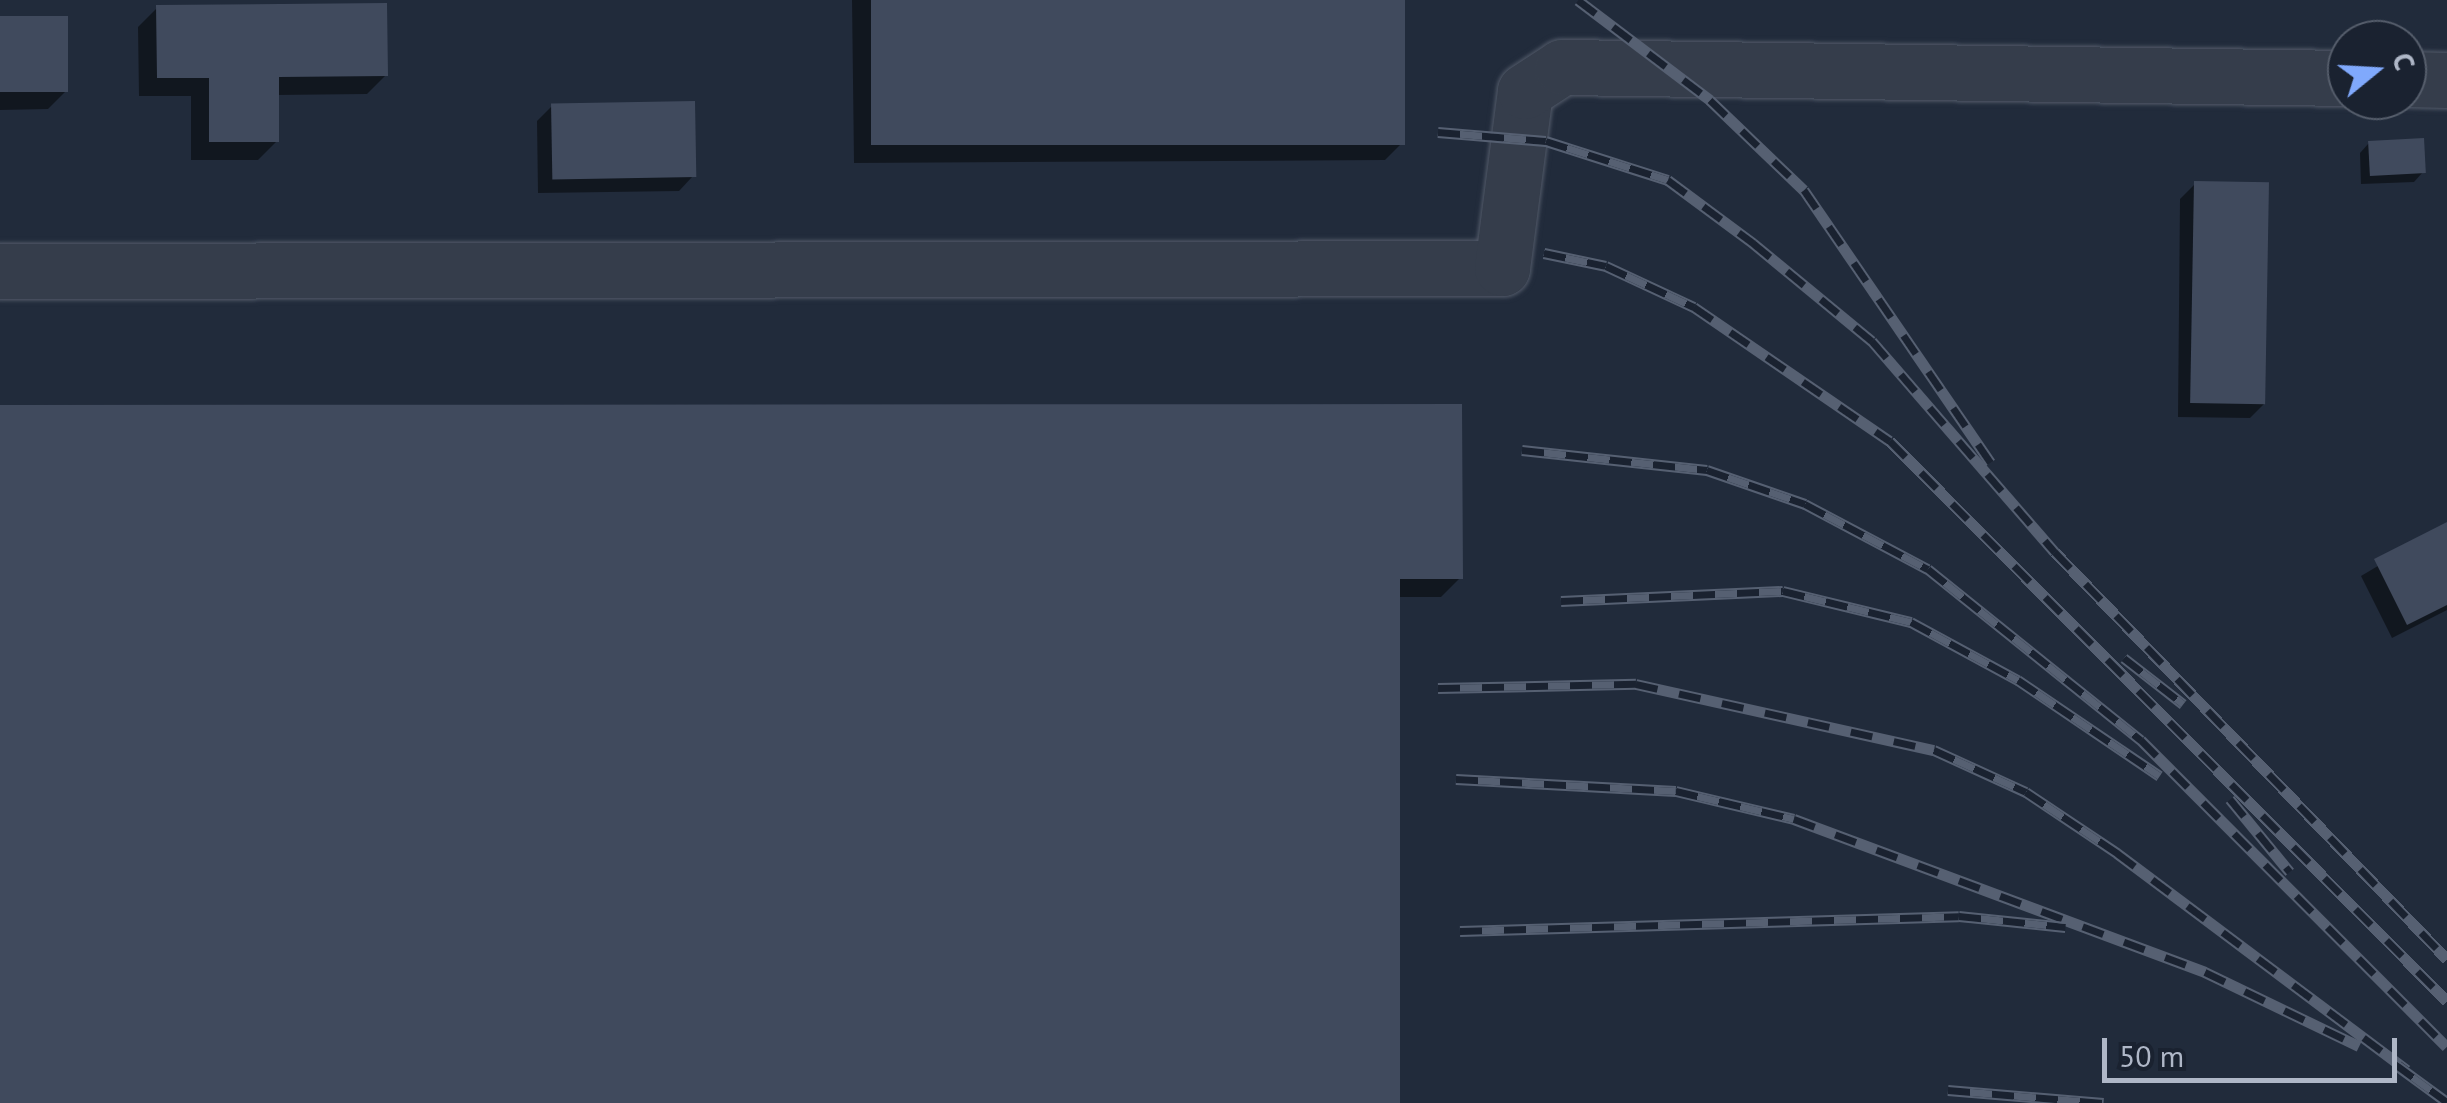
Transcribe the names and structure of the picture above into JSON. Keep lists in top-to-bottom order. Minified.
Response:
{"scale_bar":"50 m","north":"right"}
